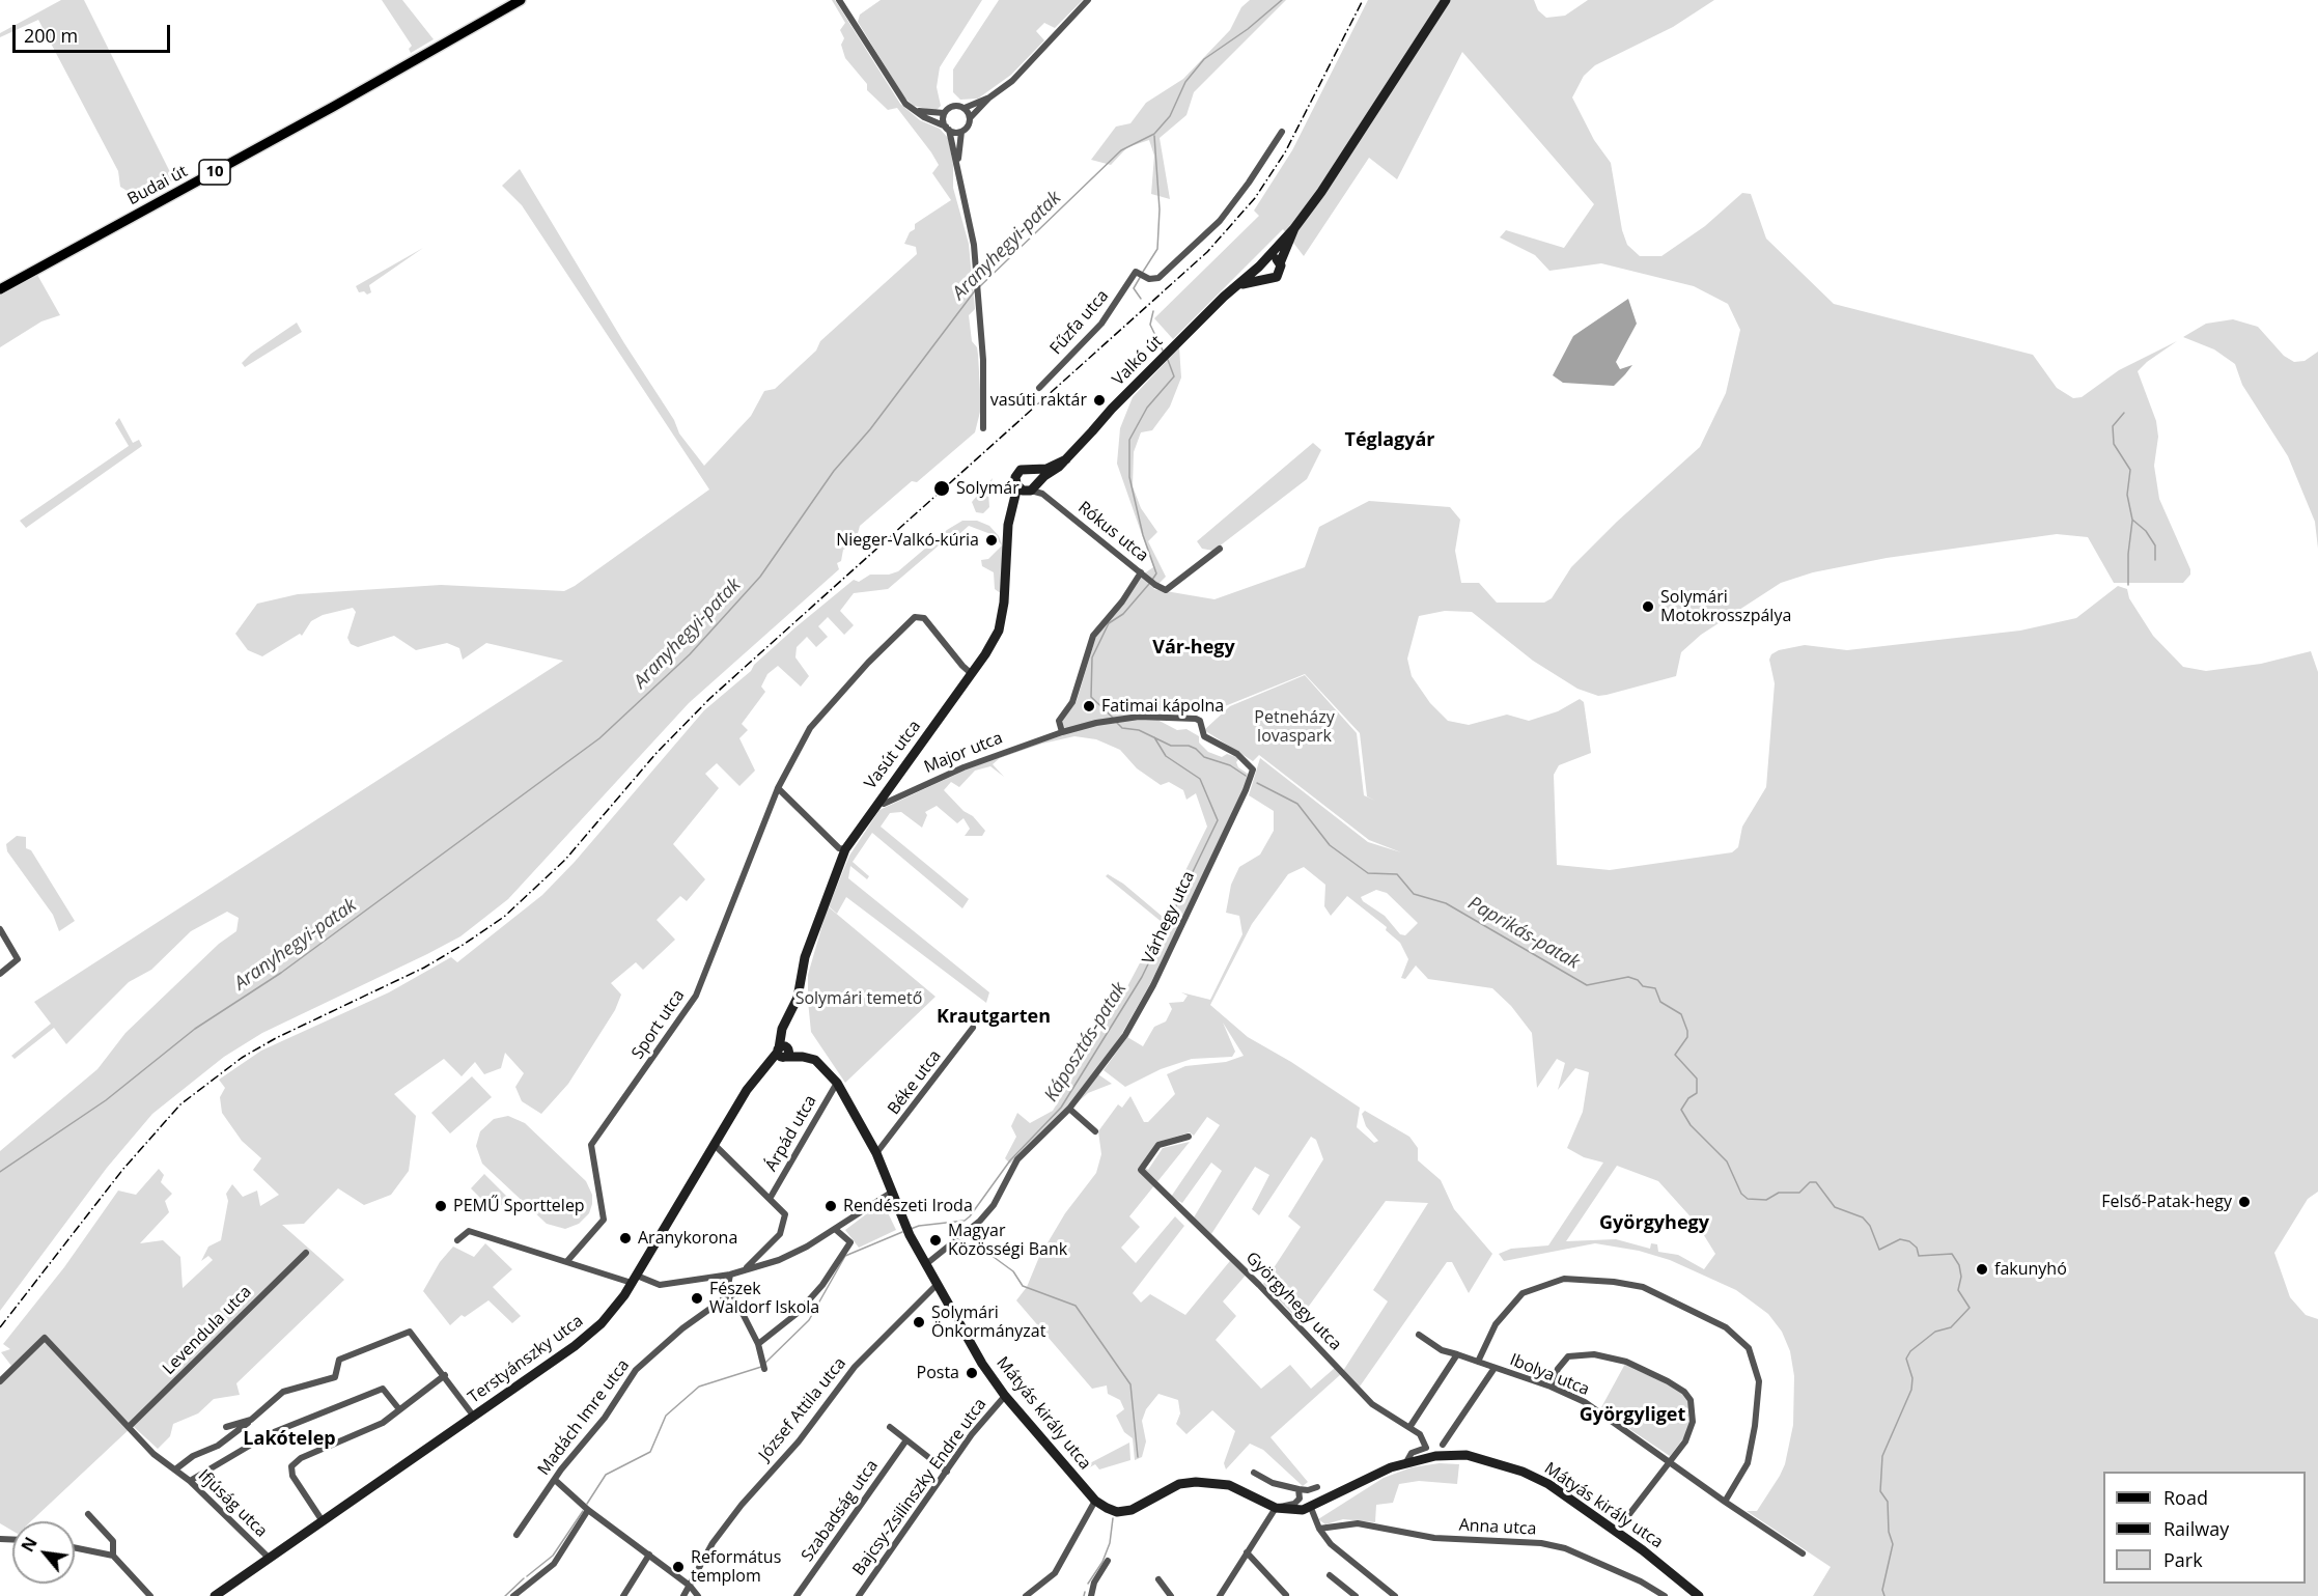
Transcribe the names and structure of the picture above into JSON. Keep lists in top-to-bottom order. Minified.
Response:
{"streets":{"main road":["10","Budai út","Valkó út","Vasút utca","Terstyánszky utca","Mátyás király utca"],"street":["Fűzfa utca","Rókus utca","Major utca","Várhegy utca","Sport utca","Béke utca","Árpád utca","Györgyhegy utca","Levendula utca","Ibolya utca","József Attila utca","Madách Imre utca","Bajcsy-Zsilinszky Endre utca","Ifjúság utca","Szabadság utca","Anna utca"]},"crossings":[["Valkó út","Rókus utca"],["Valkó út","Vasút utca"],["Rókus utca","Vasút utca"],["Major utca","Vasút utca"],["Major utca","Várhegy utca"],["Vasút utca","Sport utca"],["Vasút utca","Terstyánszky utca"],["Vasút utca","Mátyás király utca"],["Várhegy utca","Mátyás király utca"],["Béke utca","Mátyás király utca"],["Árpád utca","Terstyánszky utca"],["Árpád utca","Mátyás király utca"],["Györgyhegy utca","Mátyás király utca"],["Levendula utca","Ifjúság utca"],["Terstyánszky utca","Mátyás király utca"],["Terstyánszky utca","Ifjúság utca"],["József Attila utca","Mátyás király utca"],["Mátyás király utca","Bajcsy-Zsilinszky Endre utca"]],"districts":["Téglagyár","Vár-hegy","Krautgarten","Györgyhegy","Györgyliget","Lakótelep"],"water":["Aranyhegyi-patak","Paprikás-patak","Káposztás-patak"],"parks":["Petneházy lovaspark","Solymári temető"],"places":["vasúti raktár","Solymár","Nieger-Valkó-kúria","Solymári Motokrosszpálya","Fatimai kápolna","Felső-Patak-hegy","PEMŰ Sporttelep","Rendészeti Iroda","Aranykorona","Magyar Közösségi Bank","fakunyhó","Fészek Waldorf Iskola","Solymári Önkormányzat","Posta","Református templom"],"legend":["Road","Railway","Park"],"scale_bar":"200 m","north":"top left"}
